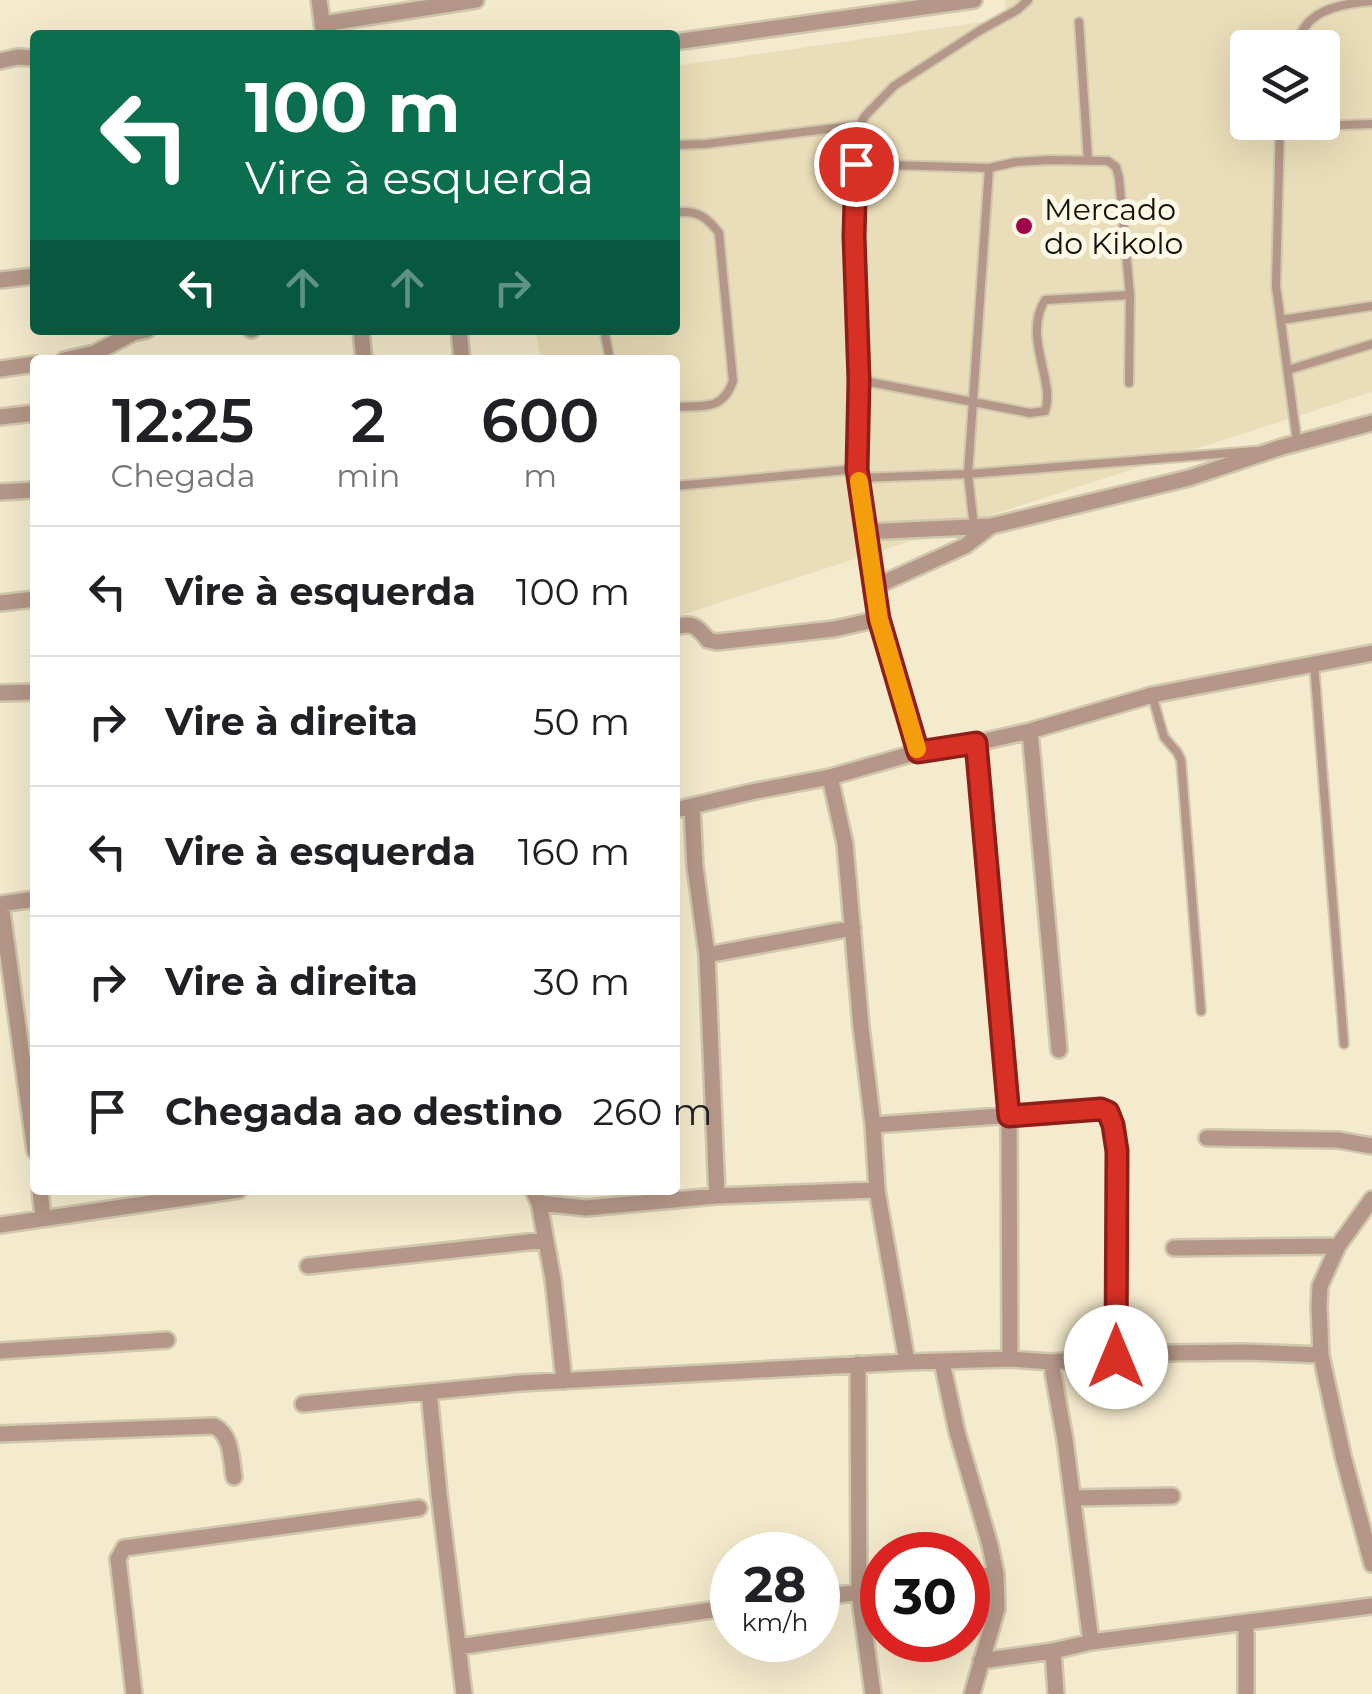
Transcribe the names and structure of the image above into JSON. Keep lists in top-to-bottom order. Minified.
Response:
{"places":["Mercado do Kikolo"],"page":{"turn":["100 m","Vire à esquerda"],"eta":["12:25","Chegada","2","min","600","m"],"list":[{"name":"Vire à esquerda","value":"100 m"},{"name":"Vire à direita","value":"50 m"},{"name":"Vire à esquerda","value":"160 m"},{"name":"Vire à direita","value":"30 m"},{"name":"Chegada ao destino","value":"260 m"}],"speed":"28 km/h","limit":"30"}}
